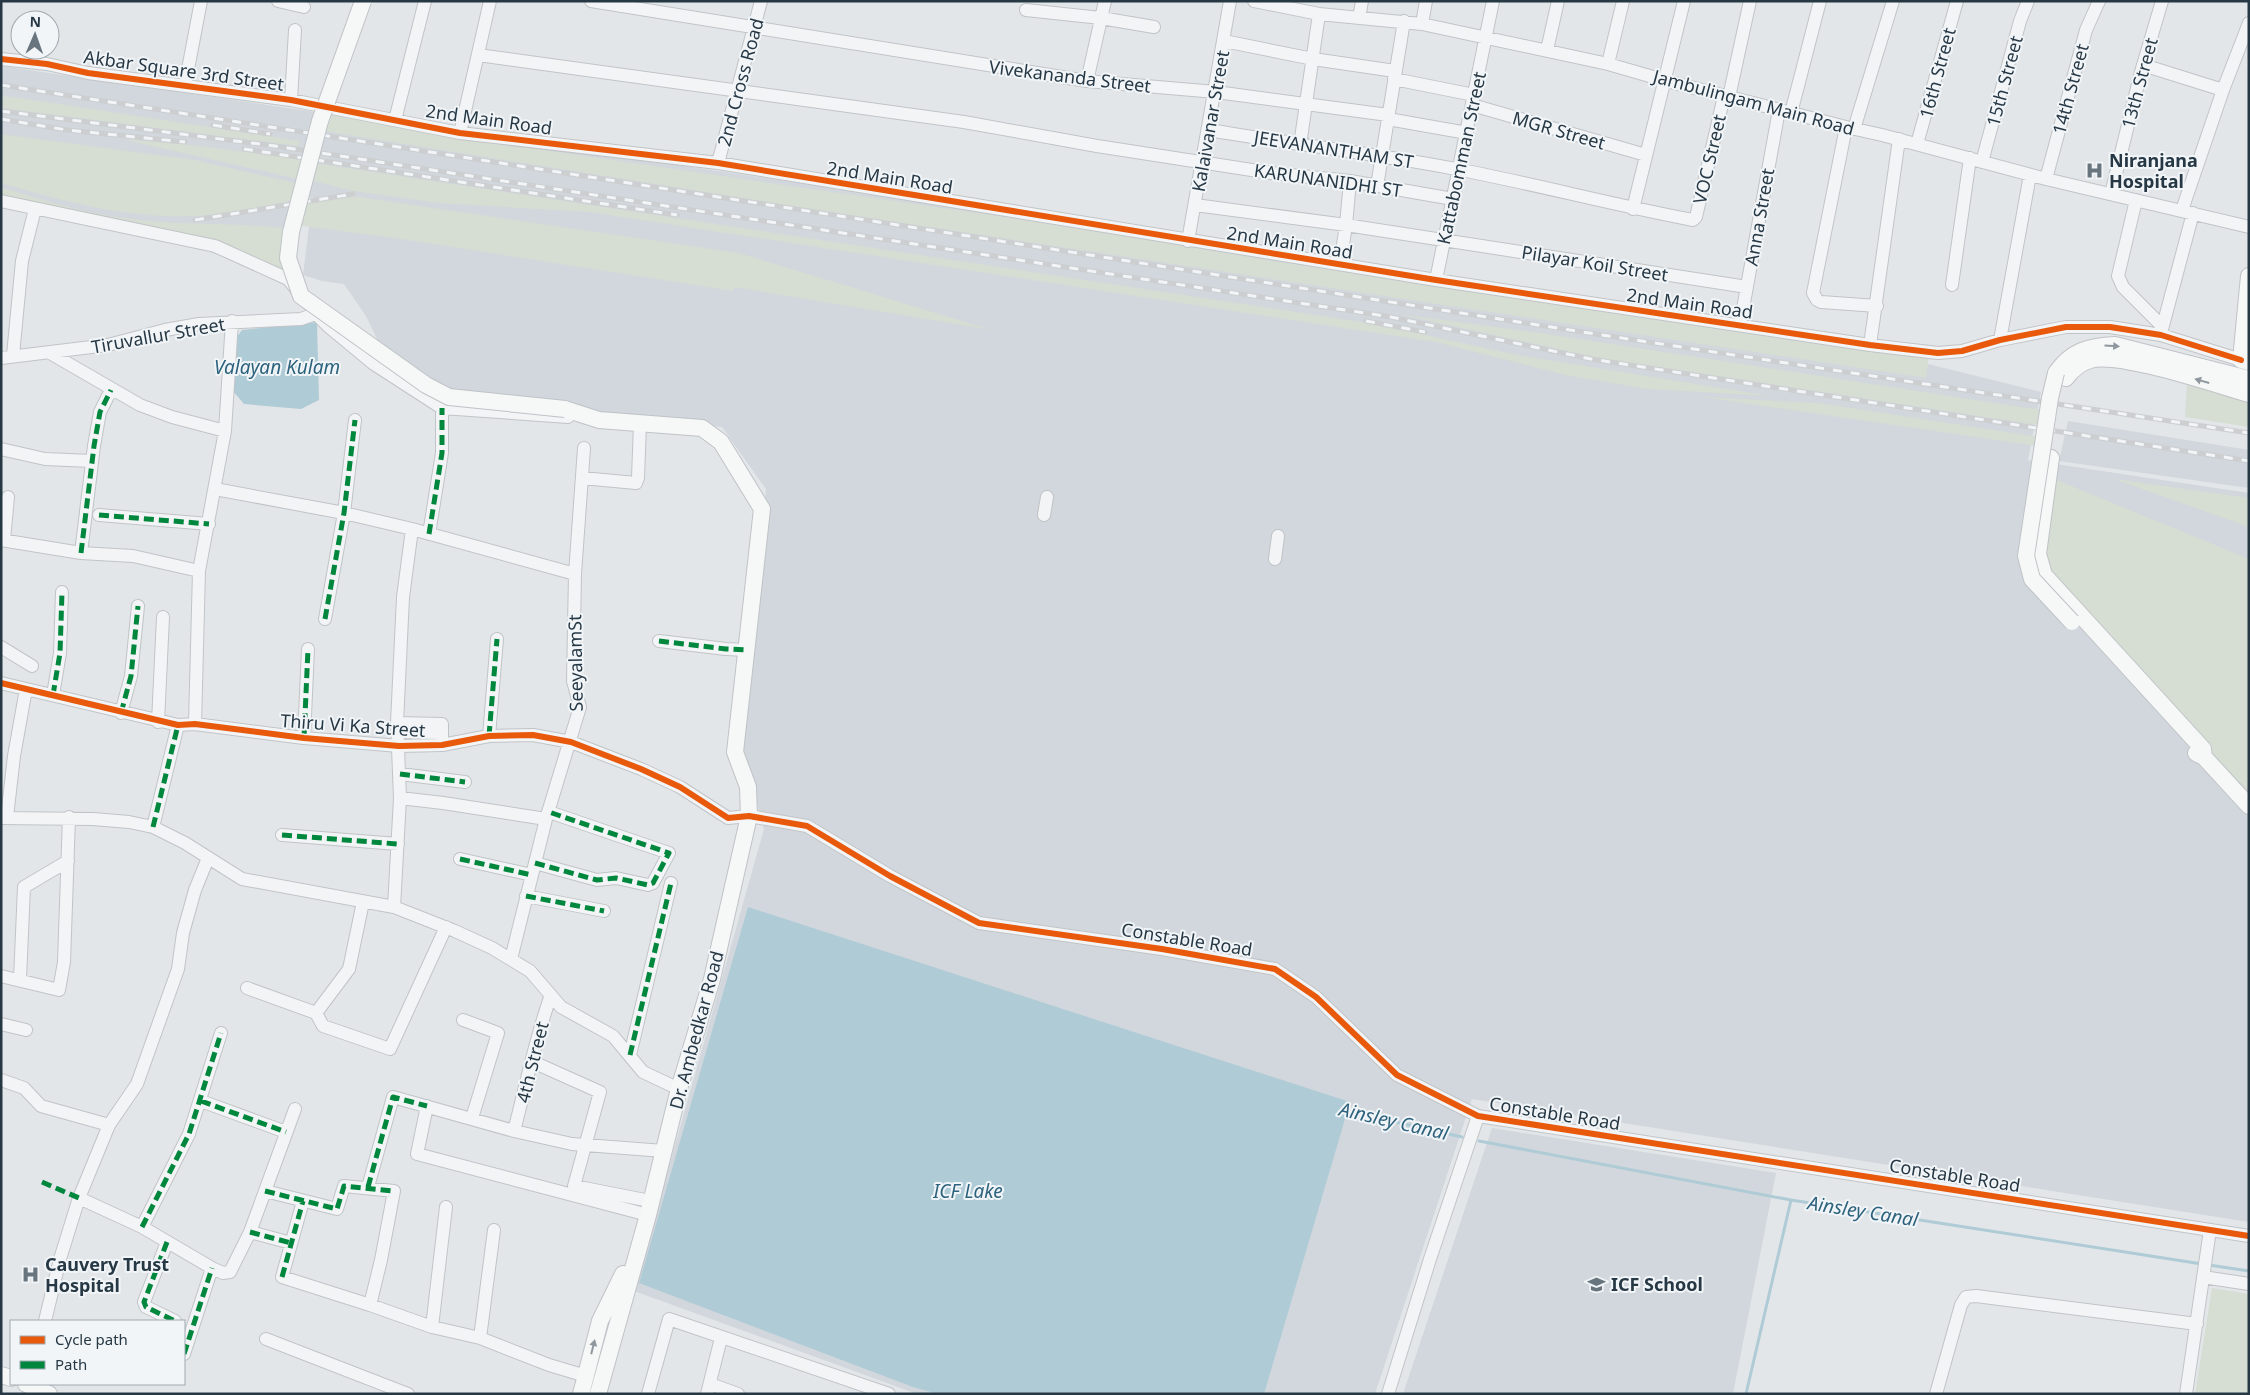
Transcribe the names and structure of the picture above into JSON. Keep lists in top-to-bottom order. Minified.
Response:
{"streets":{"main road":["Dr. Ambedkar Road"],"street":["Akbar Square 3rd Street","16th Street","Vivekananda Street","15th Street","2nd Cross Road","13th Street","14th Street","Jambulingam Main Road","2nd Main Road","Kalaivanar Street","MGR Street","JEEVANANTHAM ST","Kattabomman Street","VOC Street","KARUNANIDHI ST","Anna Street","Pilayar Koil Street","Tiruvallur Street","SeeyalamSt","Thiru Vi Ka Street","Constable Road","4th Street"]},"crossings":[["Akbar Square 3rd Street","2nd Main Road"],["16th Street","Jambulingam Main Road"],["Vivekananda Street","2nd Cross Road"],["Vivekananda Street","Kalaivanar Street"],["Vivekananda Street","Kattabomman Street"],["15th Street","Jambulingam Main Road"],["2nd Cross Road","2nd Main Road"],["2nd Cross Road","KARUNANIDHI ST"],["13th Street","Jambulingam Main Road"],["14th Street","Jambulingam Main Road"],["Jambulingam Main Road","Kattabomman Street"],["Jambulingam Main Road","VOC Street"],["Jambulingam Main Road","Anna Street"],["2nd Main Road","Kalaivanar Street"],["2nd Main Road","Kattabomman Street"],["2nd Main Road","Anna Street"],["Kalaivanar Street","MGR Street"],["Kalaivanar Street","JEEVANANTHAM ST"],["Kalaivanar Street","KARUNANIDHI ST"],["Kalaivanar Street","Pilayar Koil Street"],["MGR Street","Kattabomman Street"],["JEEVANANTHAM ST","Kattabomman Street"],["JEEVANANTHAM ST","VOC Street"],["Kattabomman Street","KARUNANIDHI ST"],["Kattabomman Street","Pilayar Koil Street"],["Anna Street","Pilayar Koil Street"],["SeeyalamSt","Thiru Vi Ka Street"],["Thiru Vi Ka Street","Constable Road"],["Thiru Vi Ka Street","Dr. Ambedkar Road"],["Constable Road","Dr. Ambedkar Road"]],"water":["Valayan Kulam","Ainsley Canal","ICF Lake"],"places":{"hospital":["Niranjana Hospital","Cauvery Trust Hospital"],"school or university":["ICF School"]},"legend":["Cycle path","Path"],"north":"top"}
